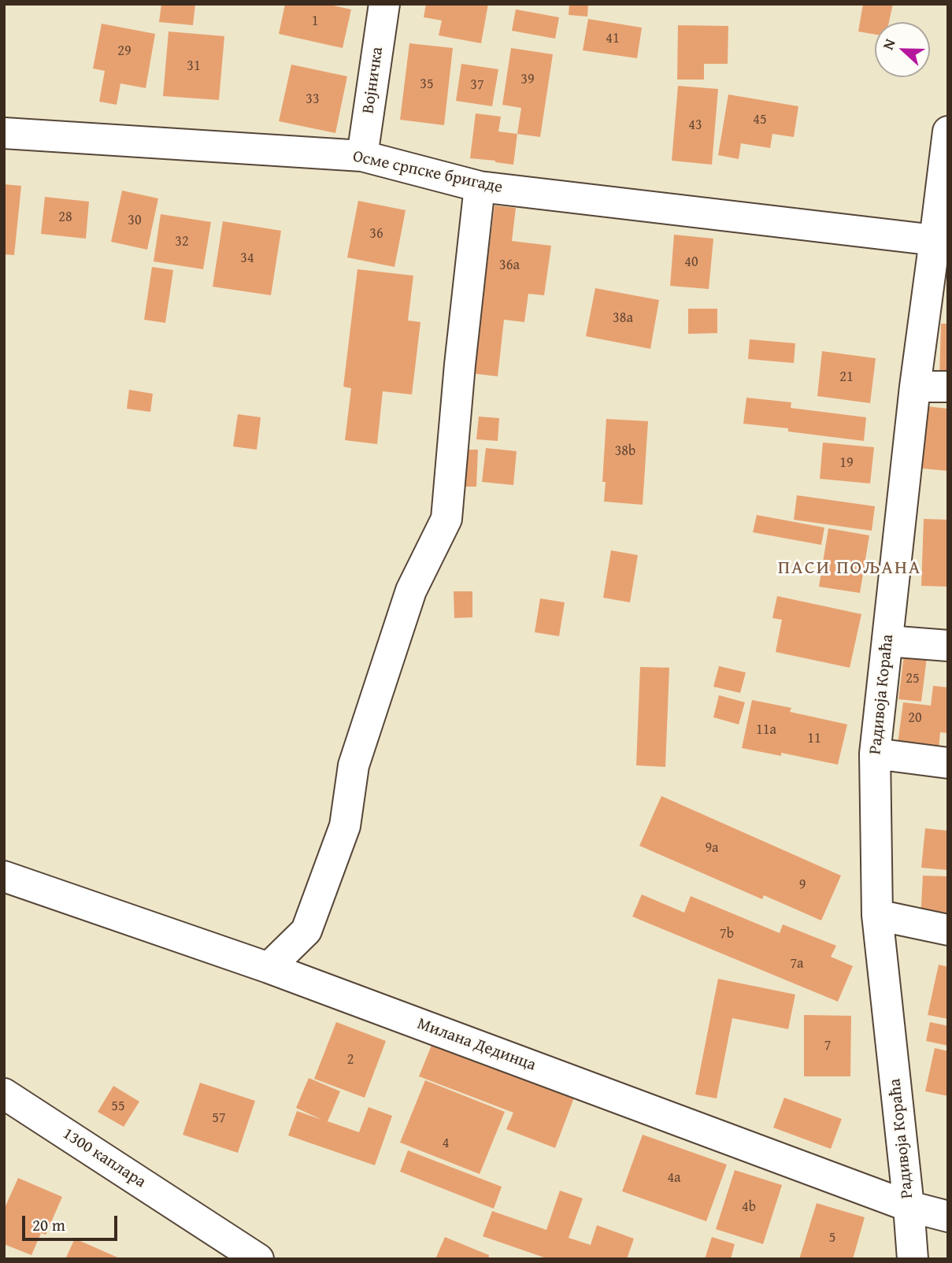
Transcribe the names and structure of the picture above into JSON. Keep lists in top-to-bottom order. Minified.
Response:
{"streets":{"street":["Војничка","Осме српске бригаде","Радивоја Кораћа","Милана Дединца","1300 каплара"]},"crossings":[["Војничка","Осме српске бригаде"],["Осме српске бригаде","Радивоја Кораћа"],["Радивоја Кораћа","Милана Дединца"]],"districts":["ПАСИ ПОЉАНА"],"house_numbers":["1","41","29","31","39","35","37","33","45","43","28","30","36","32","34","40","36a","38a","21","38b","19","25","20","11a","11","9a","9","7b","7a","7","2","55","57","4","4a","4b","5"],"scale_bar":"20 m","north":"left"}
